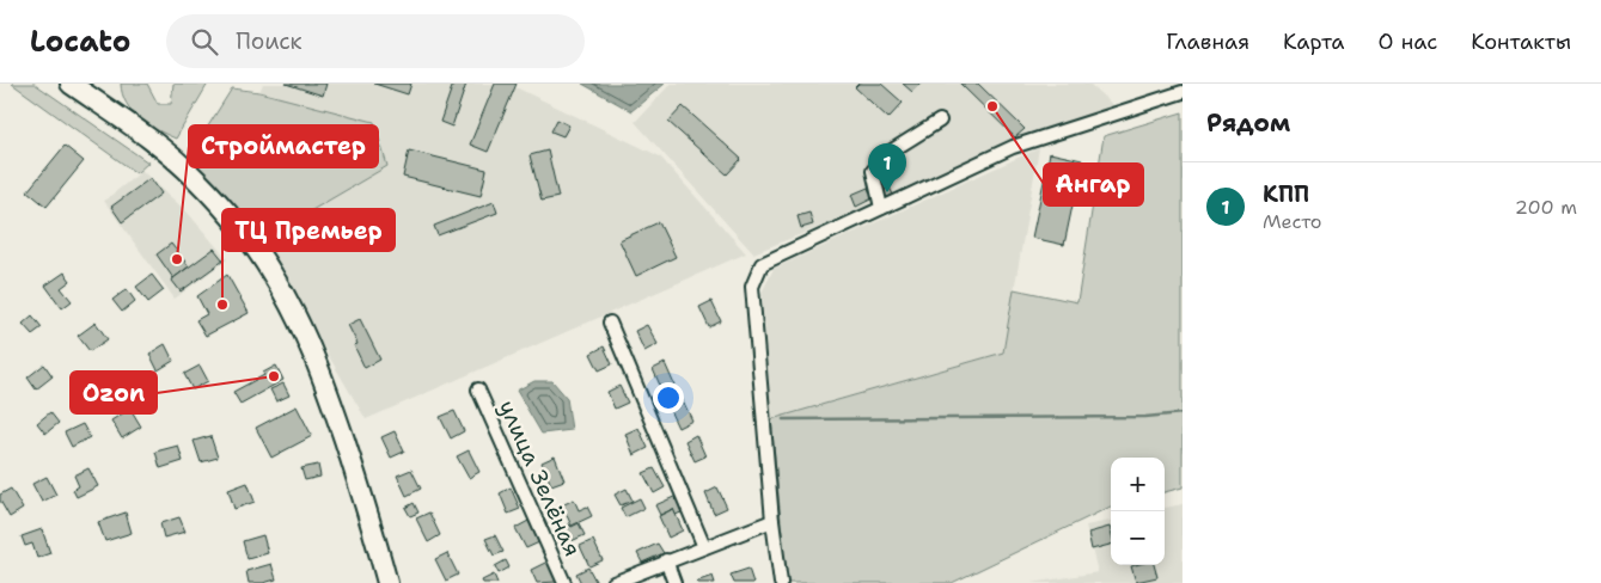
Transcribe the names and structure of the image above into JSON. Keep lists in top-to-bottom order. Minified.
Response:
{"streets":{"street":["улица Зелёная"]},"places":["Ангар","Строймастер","ТЦ Премьер","Ozon"],"page":{"header":"Locato","search":"Поиск","nav":["Главная","Карта","О нас","Контакты"],"heading":"Рядом","pins":"1","list":[{"mark":"1","name":"КПП","note":"Место","value":"200 m"}],"map_buttons":["+","−"]}}
